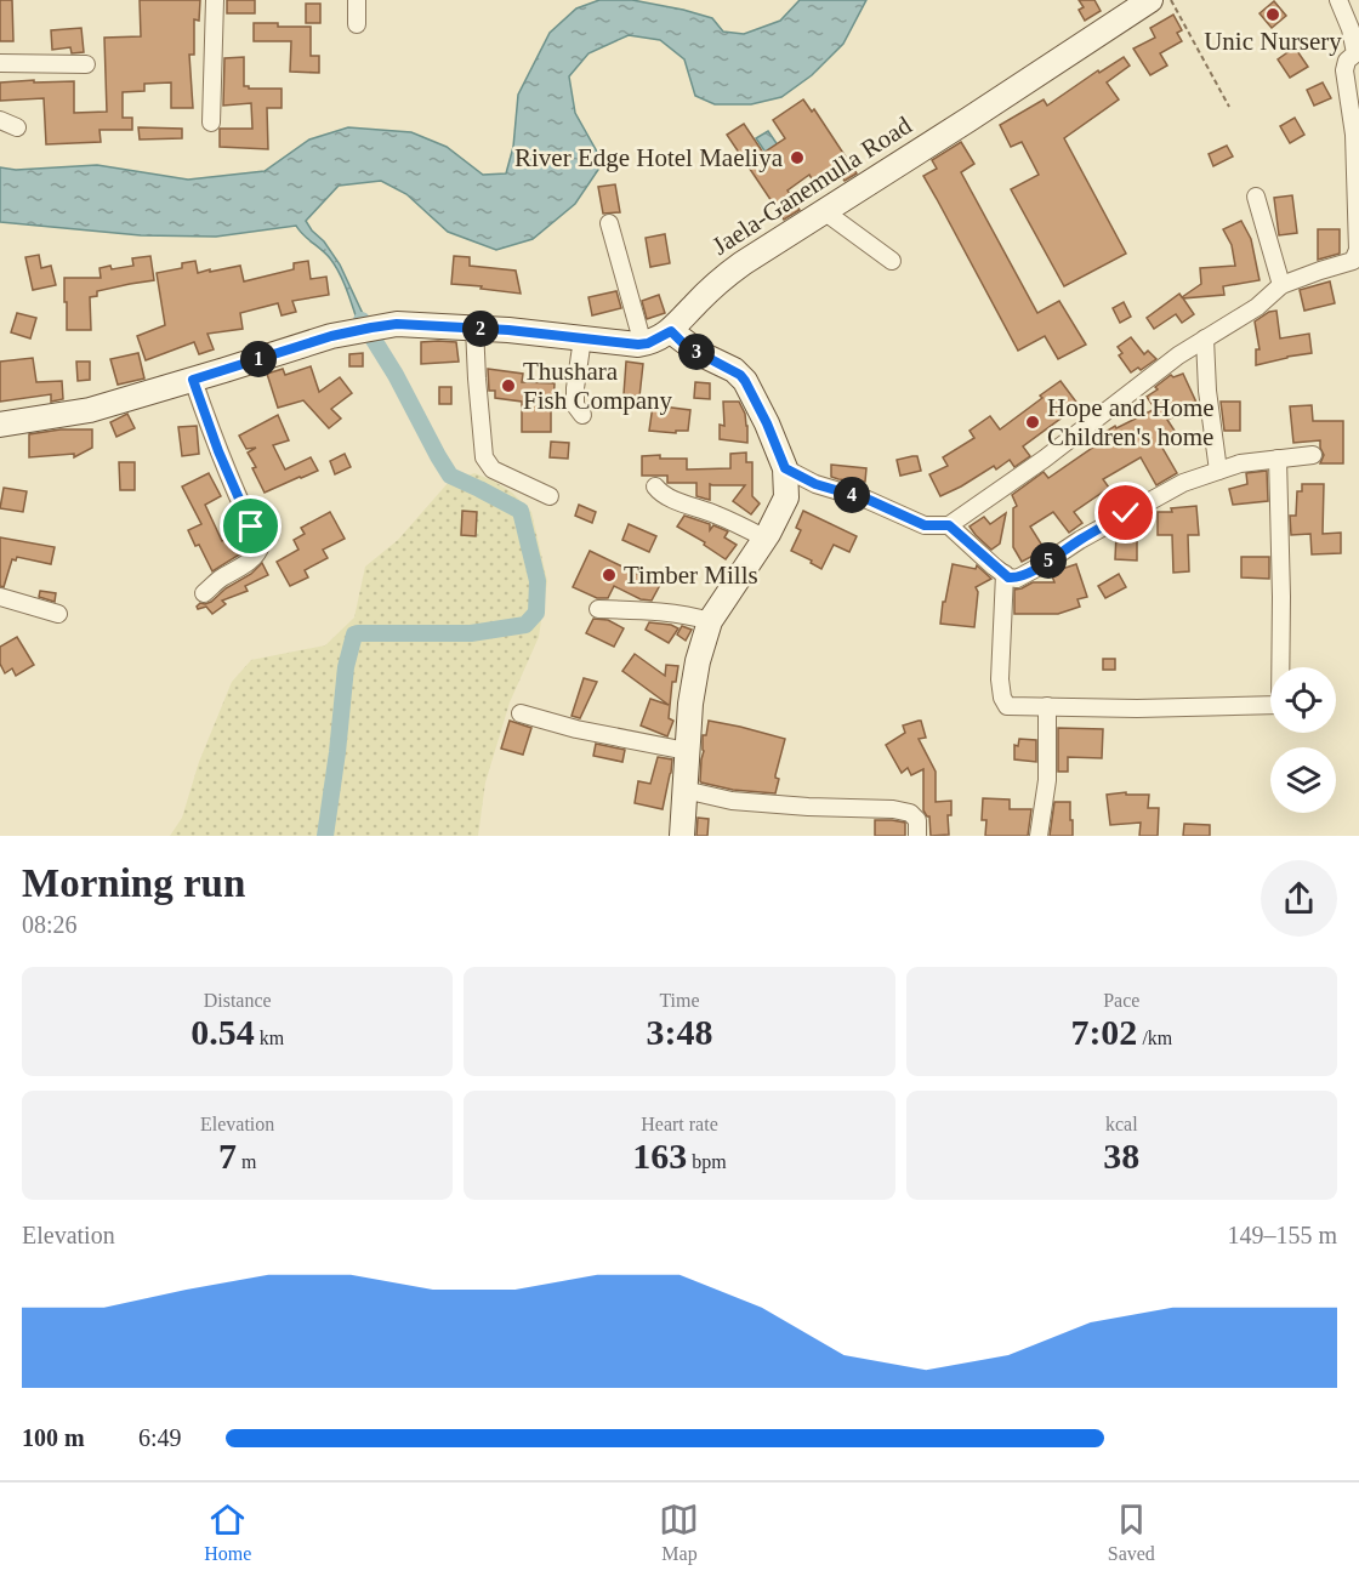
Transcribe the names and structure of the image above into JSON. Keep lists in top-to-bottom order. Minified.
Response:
{"streets":{"main road":["Jaela-Ganemulla Road"]},"places":["Unic Nursery","River Edge Hotel Maeliya","Thushara Fish Company","Hope and Home Children's home","Timber Mills"],"page":{"pins":["2","3","1","4","5"],"heading":["Morning run","08:26"],"stats":[["Distance","0.54 km"],["Time","3:48"],["Pace","7:02 /km"],["Elevation","7 m"],["Heart rate","163 bpm"],["kcal","38"]],"chart":["Elevation","149–155 m"],"list":[{"name":"100 m","note":"6:49"}],"tabs":["Home","Map","Saved"]}}
